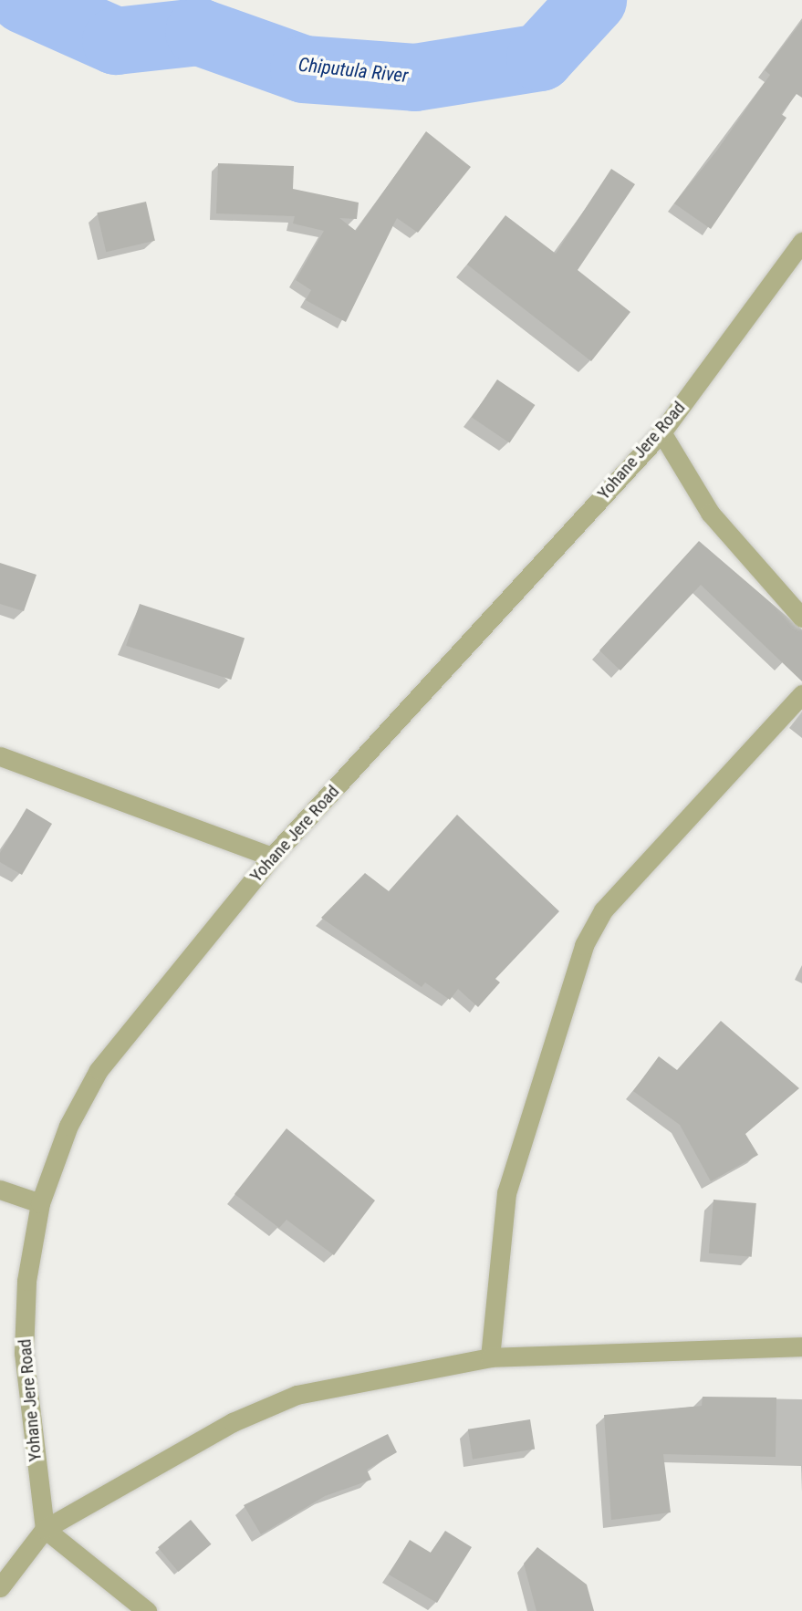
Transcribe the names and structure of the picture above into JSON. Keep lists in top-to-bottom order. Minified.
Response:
{"streets":{"street":["Yohane Jere Road"]},"water":["Chiputula River"]}
